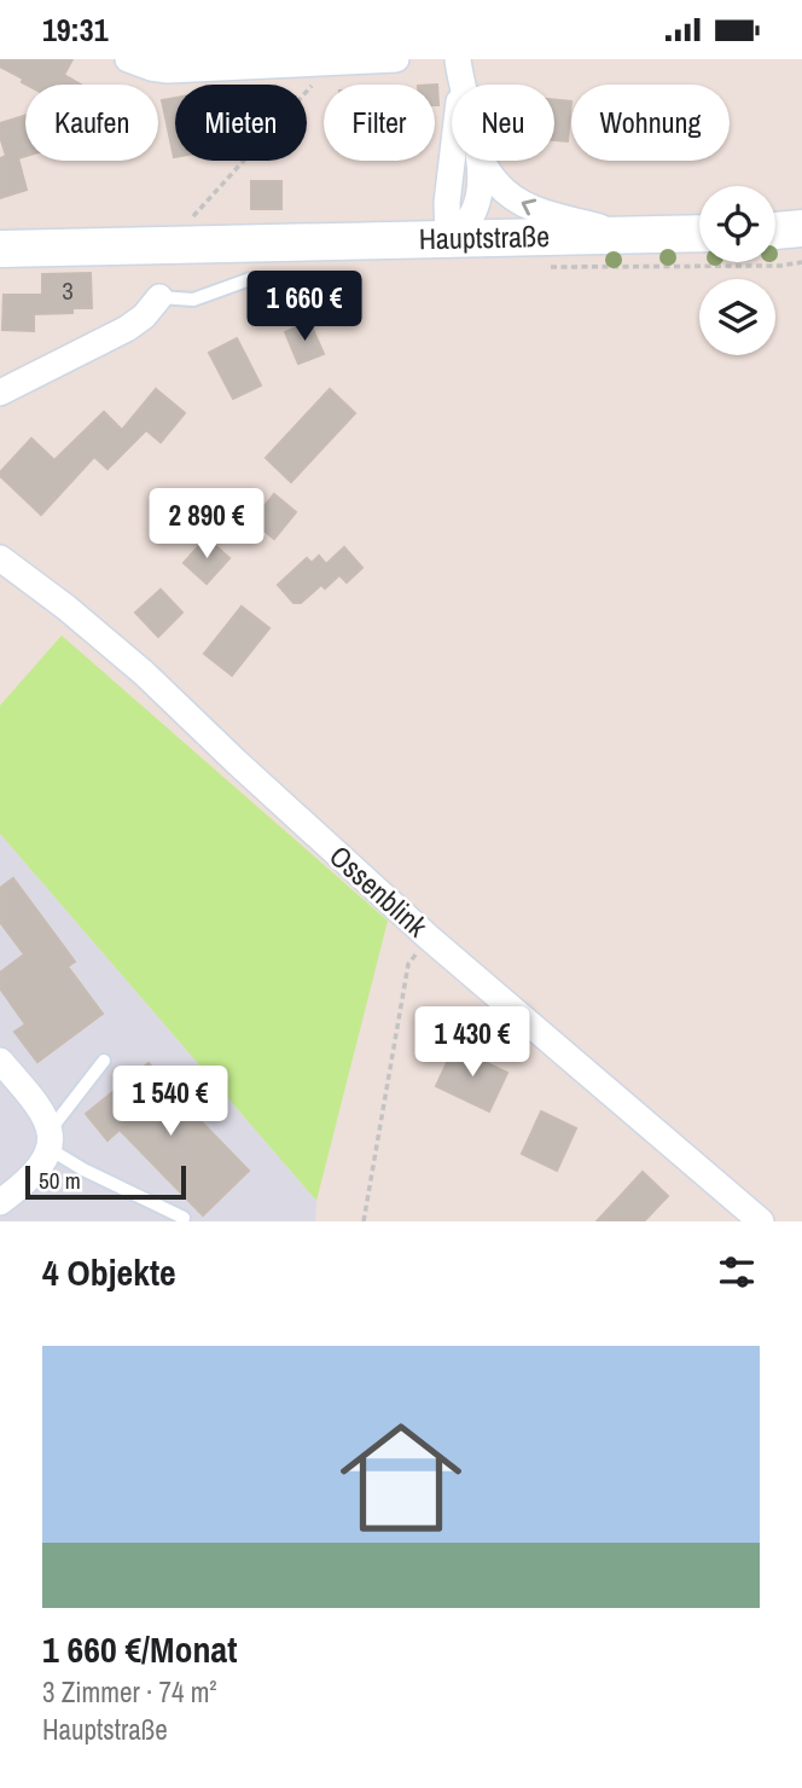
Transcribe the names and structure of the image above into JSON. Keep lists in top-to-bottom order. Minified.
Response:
{"streets":{"main road":["Hauptstraße"],"street":["Ossenblink"]},"house_numbers":["3"],"scale_bar":"50 m","page":{"status":"19:31","chip":["Kaufen","Mieten","Filter","Neu","Wohnung"],"price":["1 660 €","2 890 €","1 430 €","1 540 €"],"scale":"50 m","heading":"4 Objekte","list":[{"name":"1 660 €/Monat","note":"3 Zimmer · 74 m² · Hauptstraße"}]}}
